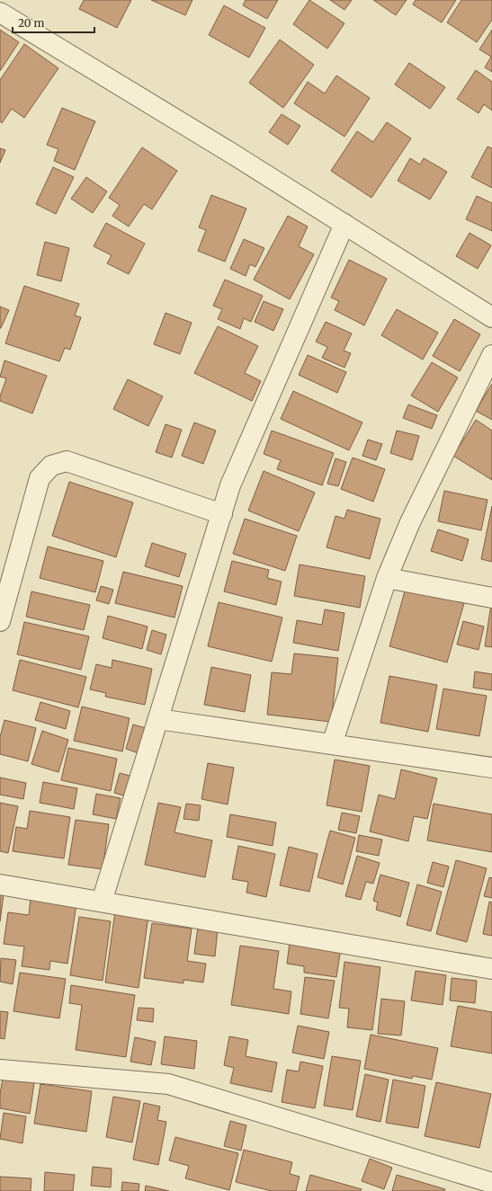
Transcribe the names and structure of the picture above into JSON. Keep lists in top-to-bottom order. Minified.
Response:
{"scale_bar":"20 m"}
